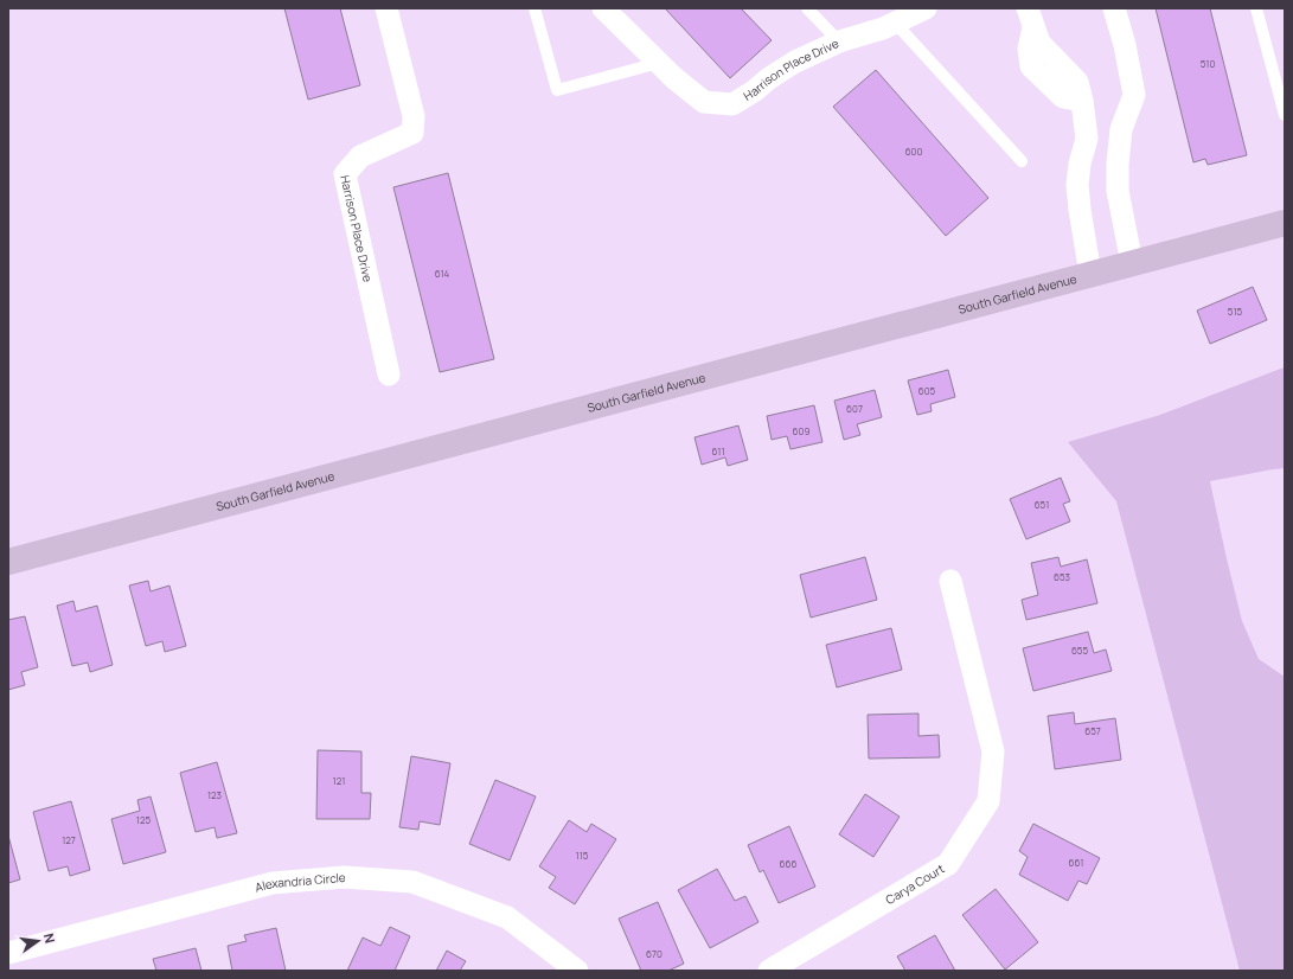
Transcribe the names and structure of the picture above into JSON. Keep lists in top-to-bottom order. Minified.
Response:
{"streets":{"street":["Harrison Place Drive","South Garfield Avenue","Alexandria Circle","Carya Court"]},"house_numbers":["510","600","614","515","605","607","609","611","651","653","655","657","121","123","125","127","115","661","666","670"],"north":"right"}
